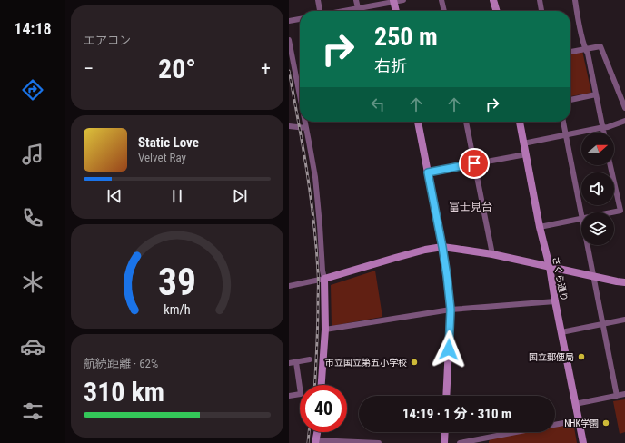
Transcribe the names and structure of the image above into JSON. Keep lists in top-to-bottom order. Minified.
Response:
{"streets":{"street":["さくら通り"]},"districts":["富士見台"],"places":["国立郵便局","市立国立第五小学校","NHK学園"],"north":"right","page":{"tabs":"14:18","tile":["エアコン",["航続距離 · 62%","310 km"]],"turn":["250 m","右折"],"heat":["−","20°","+"],"song":["Static Love","Velvet Ray"],"limit":"40","trip":"14:19 · 1 分 · 310 m","gauge":["39","km/h"]}}
